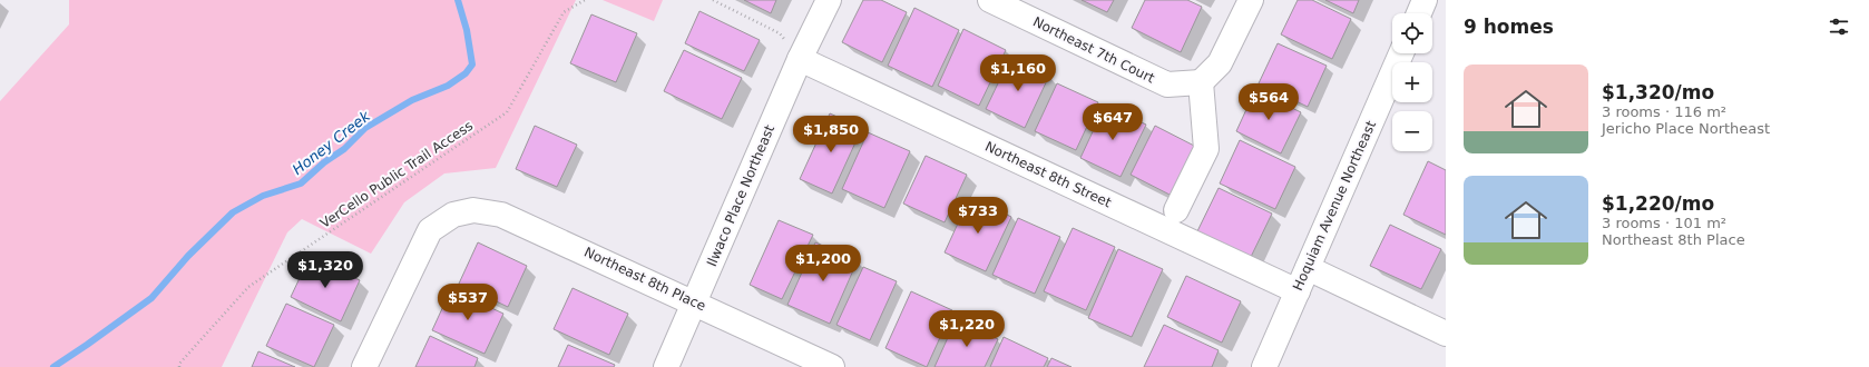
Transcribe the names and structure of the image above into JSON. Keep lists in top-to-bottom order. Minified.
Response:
{"streets":{"street":["Northeast 7th Court","Northeast 8th Street","Ilwaco Place Northeast","Hoquiam Avenue Northeast","Northeast 8th Place"],"path":["VerCello Public Trail Access"]},"crossings":[["Northeast 8th Street","Ilwaco Place Northeast"],["Northeast 8th Street","Hoquiam Avenue Northeast"],["Ilwaco Place Northeast","Northeast 8th Place"]],"water":["Honey Creek"],"page":{"heading":"9 homes","map_buttons":["+","−"],"list":[{"name":"$1,320/mo","note":"3 rooms · 116 m² · Jericho Place Northeast"},{"name":"$1,220/mo","note":"3 rooms · 101 m² · Northeast 8th Place"}],"price":["$1,160","$564","$647","$1,850","$733","$1,200","$1,320","$537","$1,220"]}}
